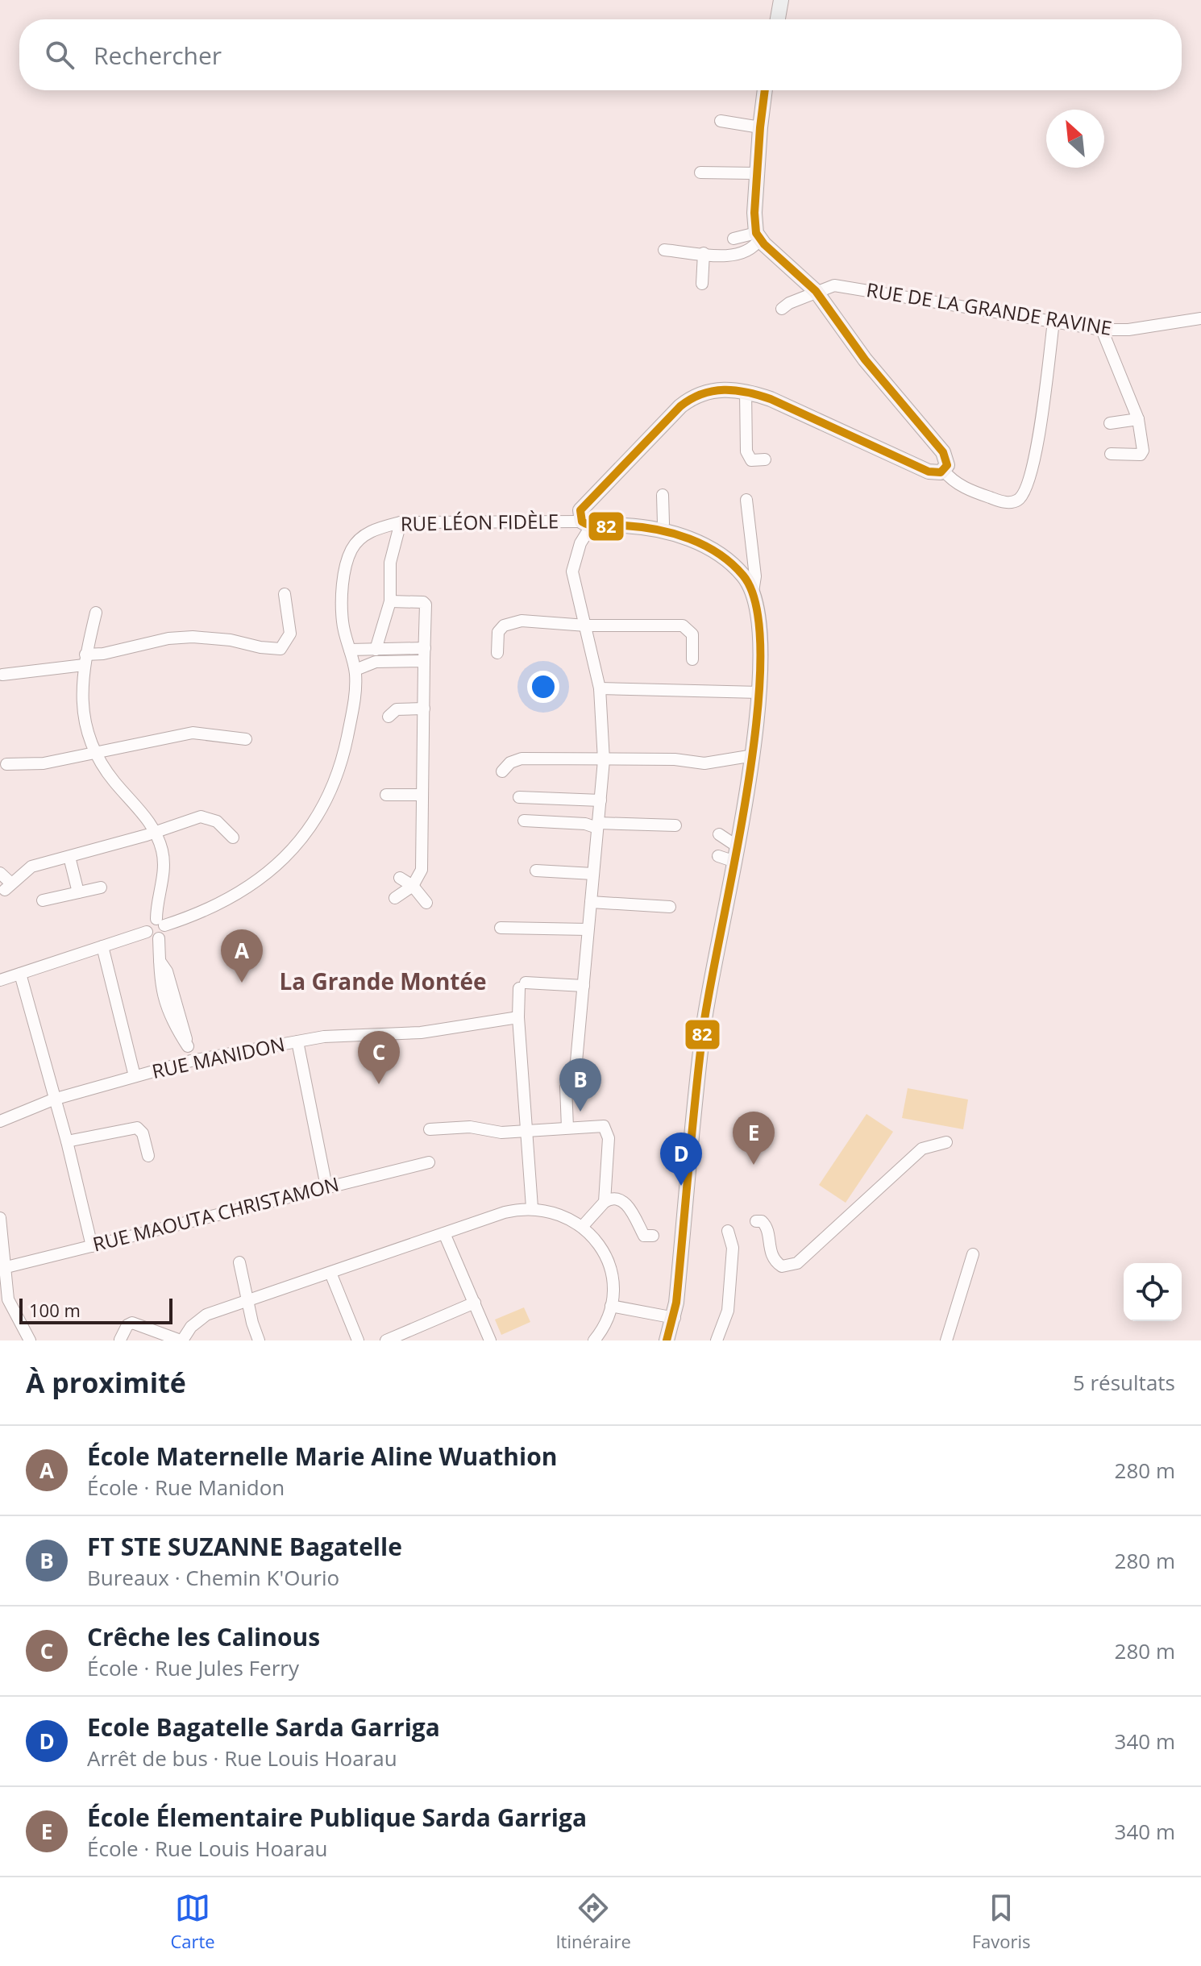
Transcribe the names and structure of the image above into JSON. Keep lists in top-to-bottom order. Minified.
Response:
{"streets":{"street":["RUE DE LA GRANDE RAVINE","RUE LÉON FIDÈLE","RUE MANIDON","RUE MAOUTA CHRISTAMON"]},"crossings":[["RUE MANIDON","RUE MAOUTA CHRISTAMON"]],"districts":["La Grande Montée"],"lines":["transit line 82"],"scale_bar":"100 m","north":"top left","page":{"search":"Rechercher","pins":["A","C","B","E","D"],"scale":"100 m","heading":["À proximité","5 résultats"],"list":[{"mark":"A","name":"École Maternelle Marie Aline Wuathion","note":"École · Rue Manidon","value":"280 m"},{"mark":"B","name":"FT STE SUZANNE Bagatelle","note":"Bureaux · Chemin K'Ourio","value":"280 m"},{"mark":"C","name":"Crêche les Calinous","note":"École · Rue Jules Ferry","value":"280 m"},{"mark":"D","name":"Ecole Bagatelle Sarda Garriga","note":"Arrêt de bus · Rue Louis Hoarau","value":"340 m"},{"mark":"E","name":"École Élementaire Publique Sarda Garriga","note":"École · Rue Louis Hoarau","value":"340 m"}],"nav":["Carte","Itinéraire","Favoris"]}}
